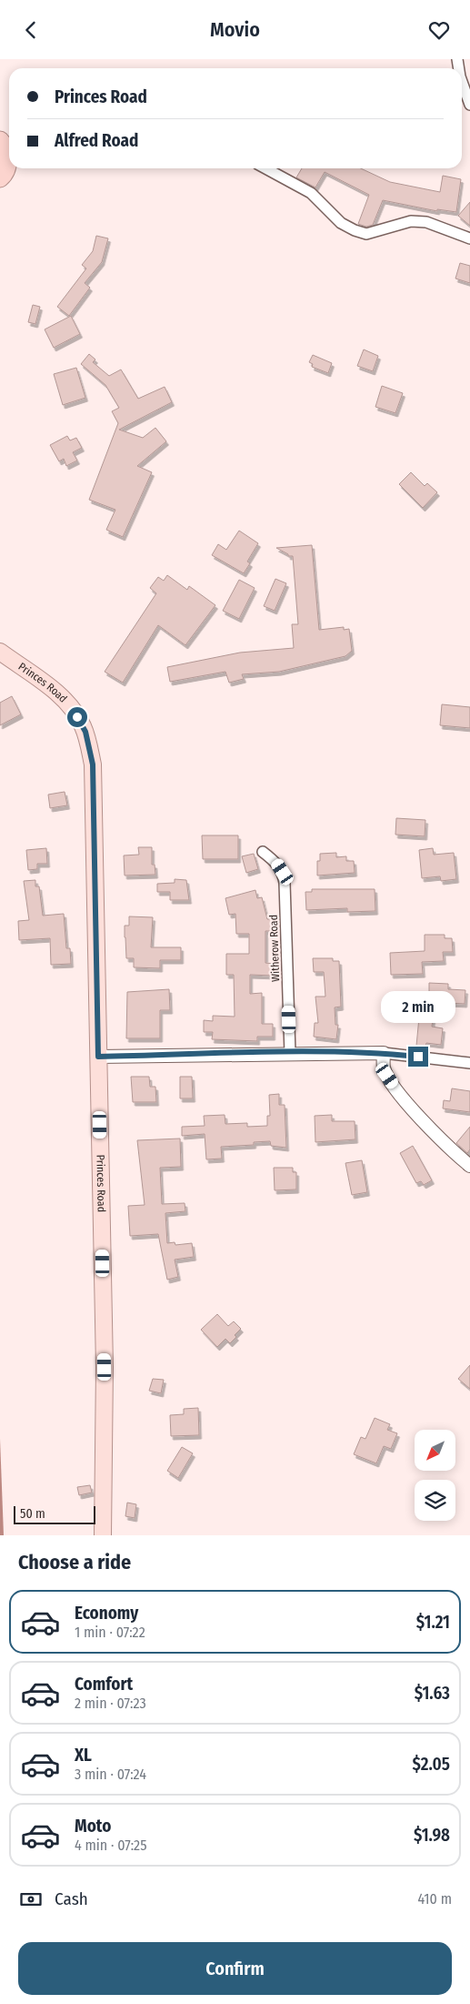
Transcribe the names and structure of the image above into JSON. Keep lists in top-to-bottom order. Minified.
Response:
{"streets":{"main road":["Princes Road"],"street":["Witherow Road"]},"scale_bar":"50 m","north":"bottom left","page":{"header":"Movio","banner":["Princes Road","Alfred Road"],"bubble":"2 min","scale":"50 m","heading":"Choose a ride","list":[{"name":"Economy","note":"1 min · 07:22","value":"$1.21"},{"name":"Comfort","note":"2 min · 07:23","value":"$1.63"},{"name":"XL","note":"3 min · 07:24","value":"$2.05"},{"name":"Moto","note":"4 min · 07:25","value":"$1.98"}],"pay":["Cash","410 m"],"buttons":"Confirm"}}
